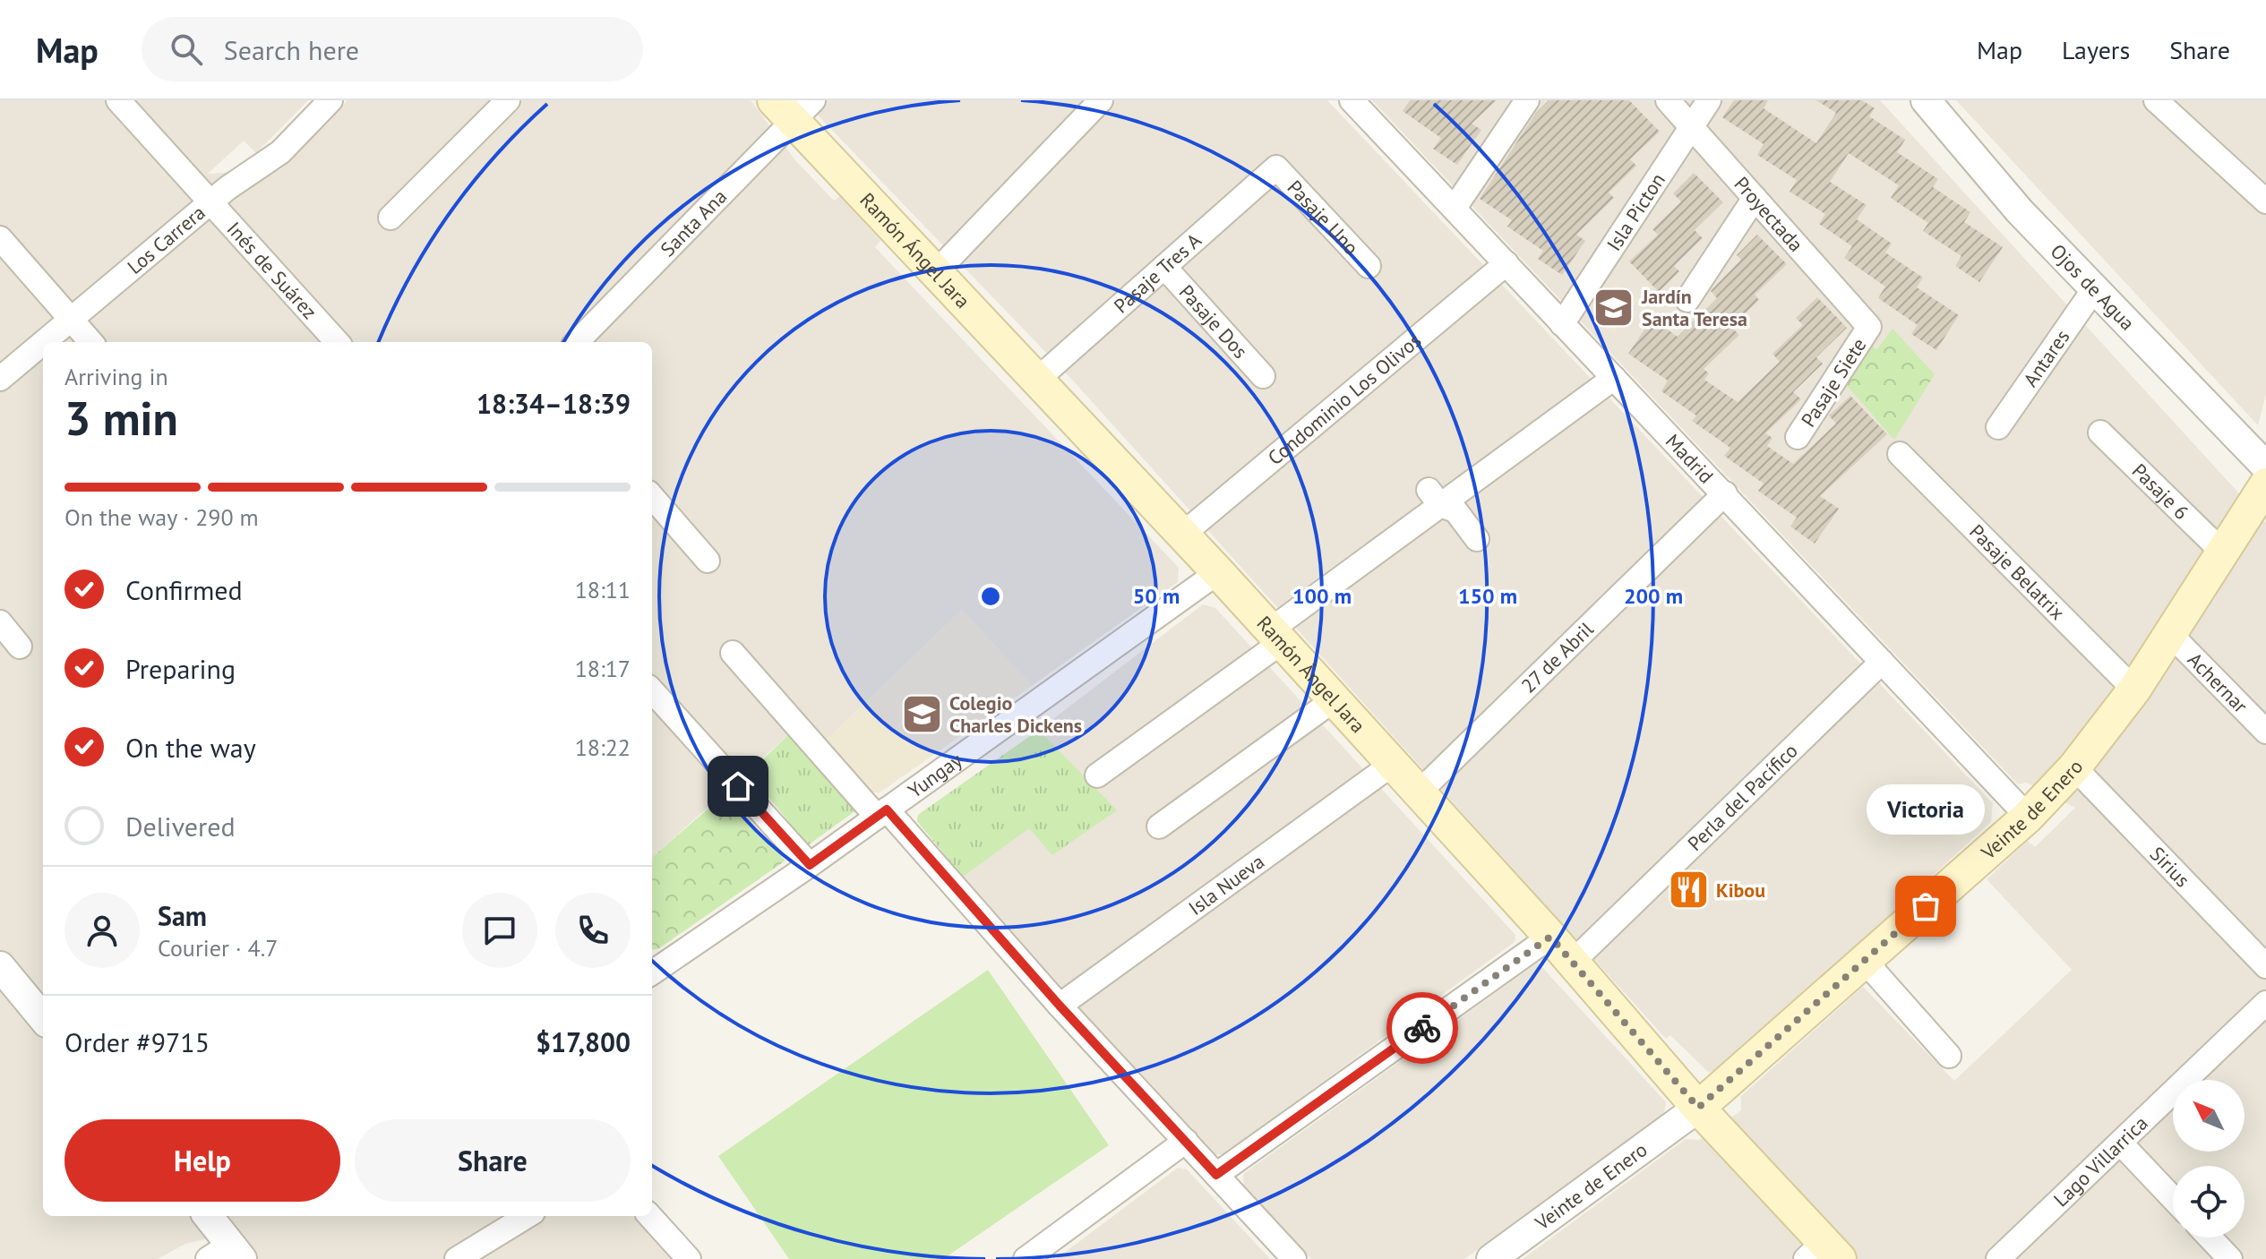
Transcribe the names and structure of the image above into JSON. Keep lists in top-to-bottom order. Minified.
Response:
{"streets":{"main road":["Ramón Ángel Jara","Veinte de Enero"],"street":["Isla Picton","Proyectada","Pasaje Uno","Santa Ana","Los Carrera","Inés de Suárez","Pasaje Tres A","Ojos de Agua","Pasaje Dos","Antares","Pasaje Siete","Condominio Los Olivos","Madrid","Pasaje 6","Pasaje Belatrix","27 de Abril","Achernar","Yungay","Perla del Pacífico","Sirius","Isla Nueva","Lago Villarrica"]},"crossings":[["Isla Picton","Proyectada"],["Isla Picton","Madrid"],["Proyectada","Pasaje Siete"],["Pasaje Uno","Pasaje Tres A"],["Santa Ana","Ramón Ángel Jara"],["Los Carrera","Inés de Suárez"],["Ramón Ángel Jara","Pasaje Tres A"],["Ramón Ángel Jara","Condominio Los Olivos"],["Ramón Ángel Jara","27 de Abril"],["Ramón Ángel Jara","Yungay"],["Ramón Ángel Jara","Perla del Pacífico"],["Ramón Ángel Jara","Veinte de Enero"],["Ramón Ángel Jara","Isla Nueva"],["Pasaje Tres A","Pasaje Dos"],["Ojos de Agua","Antares"],["Condominio Los Olivos","Madrid"],["Madrid","27 de Abril"],["Madrid","Perla del Pacífico"],["Madrid","Veinte de Enero"],["Pasaje 6","Veinte de Enero"],["Pasaje Belatrix","Veinte de Enero"],["Achernar","Veinte de Enero"],["Veinte de Enero","Sirius"]],"places":{"school or university":["Jardín Santa Teresa","Colegio Charles Dickens"],"restaurant":["Kibou"],"other":["Victoria"]},"north":"top left","page":{"header":"Map","search":"Search here","nav":["Map","Layers","Share"],"heading":["3 min","Arriving in","18:34–18:39"],"panel":["Sam","Courier · 4.7","Order #9715","$17,800"],"bar":"On the way · 290 m","list":[["Confirmed","18:11"],["Preparing","18:17"],["On the way","18:22"],"Delivered"],"bubble":"Victoria","buttons":["Help","Share"]},"rings":["50 m","100 m","150 m","200 m"]}
